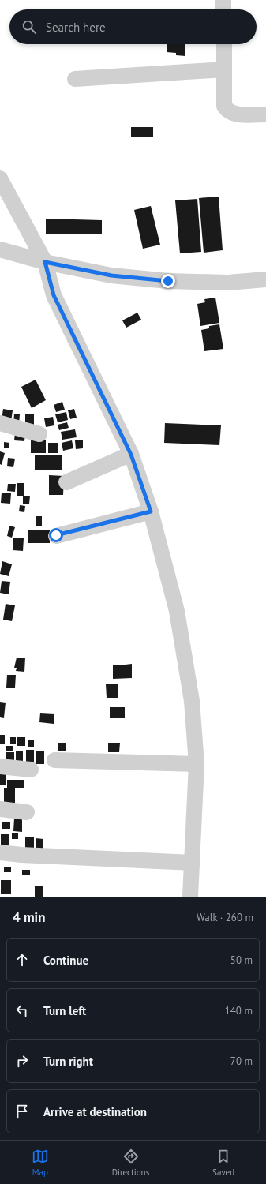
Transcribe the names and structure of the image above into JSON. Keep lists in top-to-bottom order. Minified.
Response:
{"page":{"search":"Search here","heading":["4 min","Walk · 260 m"],"list":[["Continue","50 m"],["Turn left","140 m"],["Turn right","70 m"],"Arrive at destination"],"nav":["Map","Directions","Saved"]}}
